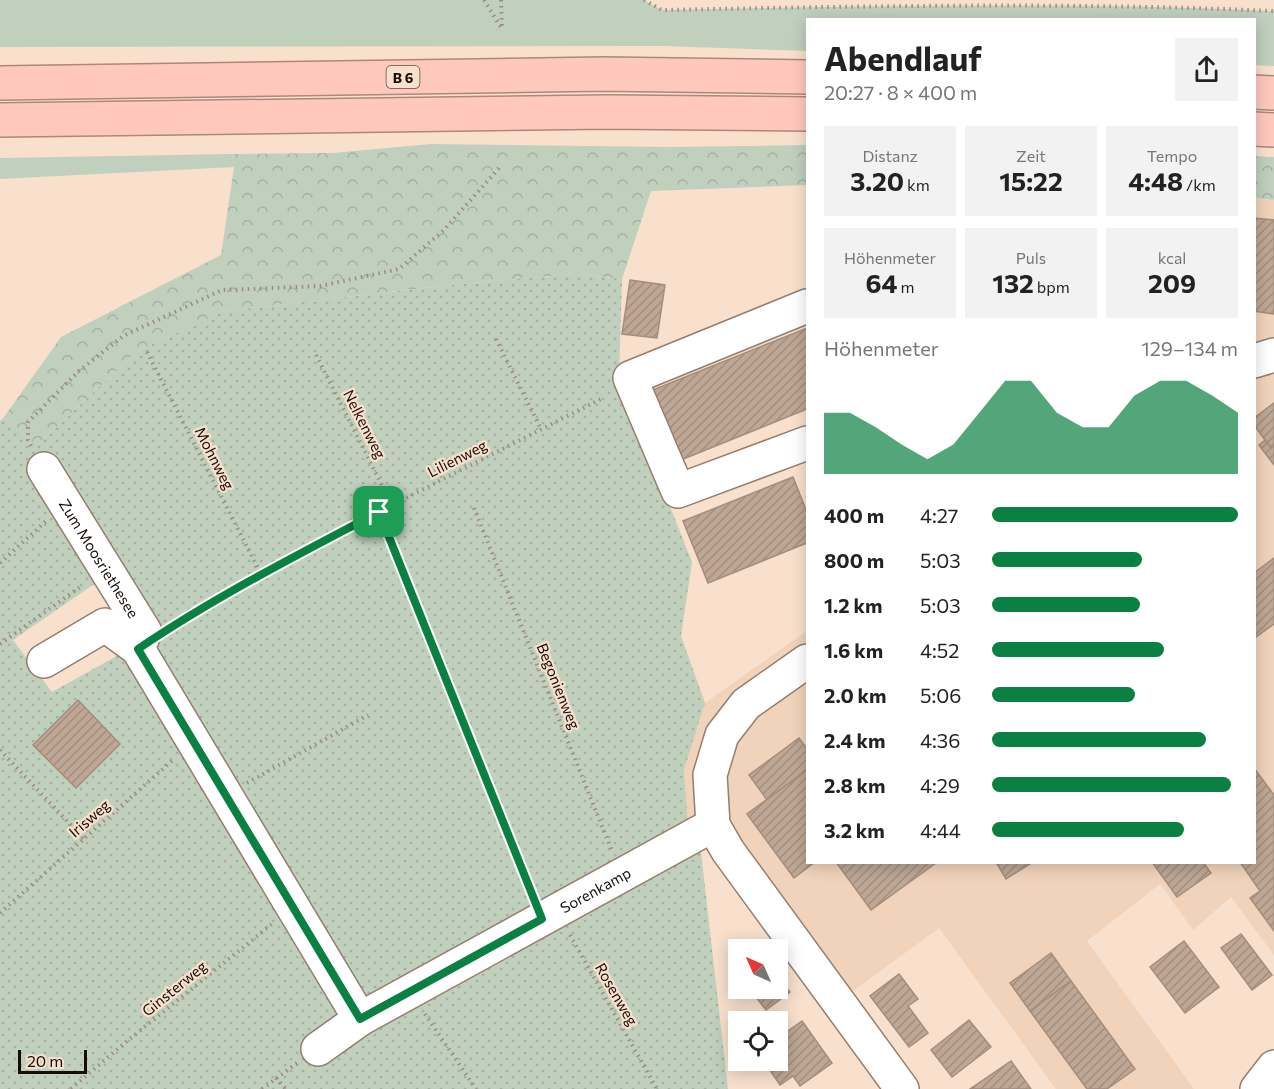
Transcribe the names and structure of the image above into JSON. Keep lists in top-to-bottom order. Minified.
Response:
{"streets":{"highway":["B 6"],"street":["Zum Moosriethesee","Sorenkamp"],"path":["Nelkenweg","Mohnweg","Lilienweg","Begonienweg","Irisweg","Ginsterweg","Rosenweg"]},"crossings":[["Nelkenweg","Lilienweg"],["Mohnweg","Lilienweg"],["Lilienweg","Zum Moosriethesee"],["Lilienweg","Rosenweg"],["Begonienweg","Sorenkamp"],["Sorenkamp","Rosenweg"]],"scale_bar":"20 m","north":"top left","page":{"heading":["Abendlauf","20:27 · 8 × 400 m"],"stats":[["Distanz","3.20 km"],["Zeit","15:22"],["Tempo","4:48 /km"],["Höhenmeter","64 m"],["Puls","132 bpm"],["kcal","209"]],"chart":["Höhenmeter","129–134 m"],"list":[{"name":"400 m","note":"4:27"},{"name":"800 m","note":"5:03"},{"name":"1.2 km","note":"5:03"},{"name":"1.6 km","note":"4:52"},{"name":"2.0 km","note":"5:06"},{"name":"2.4 km","note":"4:36"},{"name":"2.8 km","note":"4:29"},{"name":"3.2 km","note":"4:44"}],"scale":"20 m"}}
